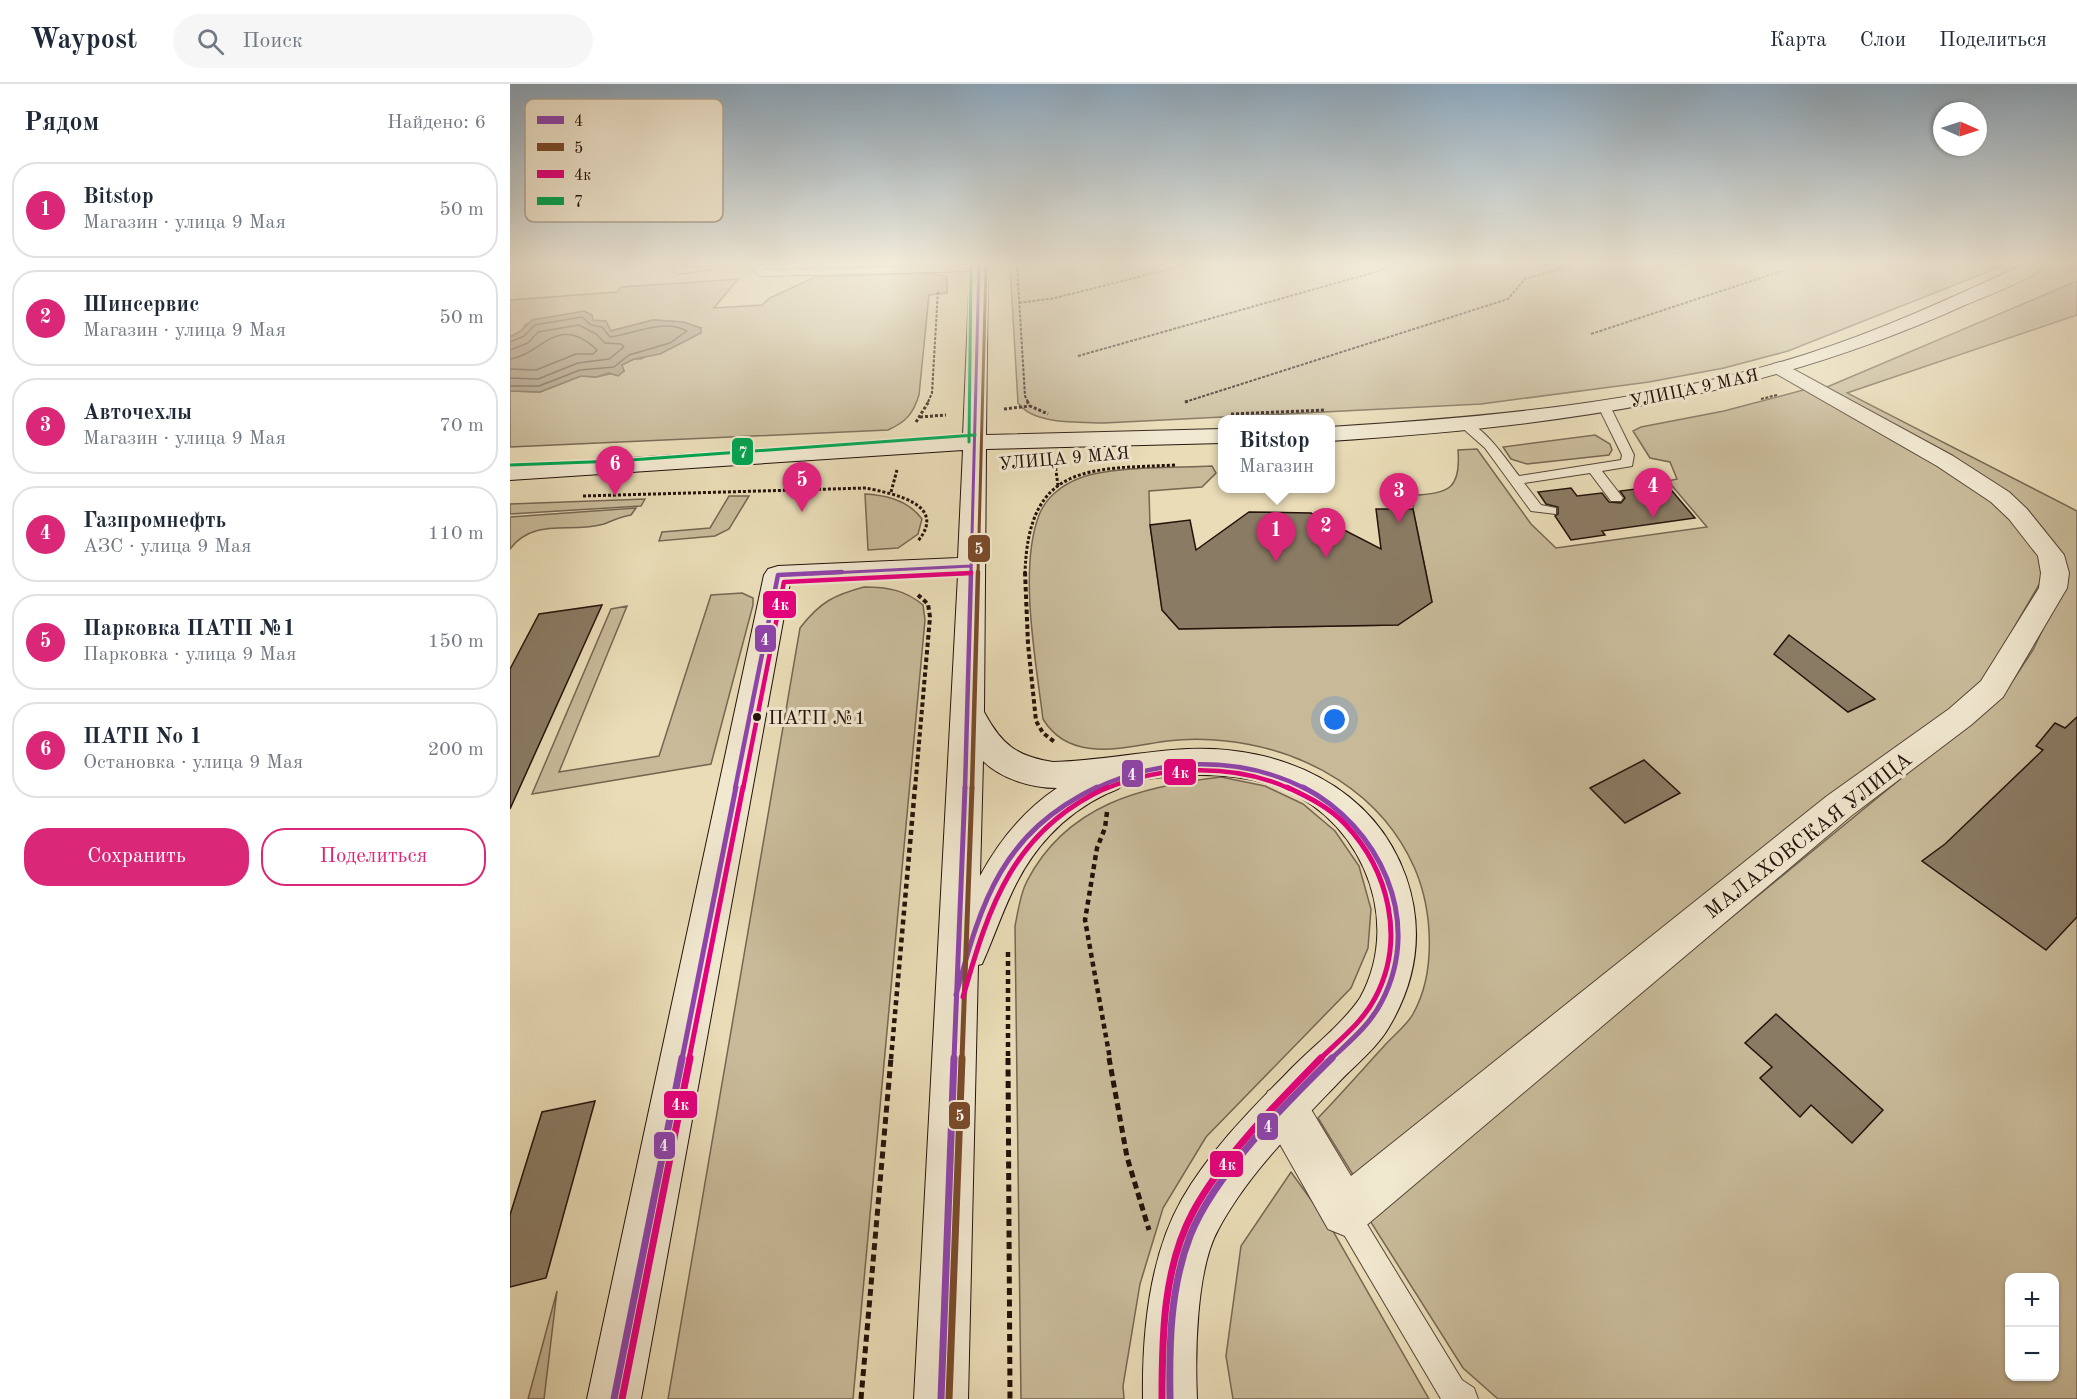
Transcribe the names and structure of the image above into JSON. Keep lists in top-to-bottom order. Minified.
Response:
{"streets":{"main road":["УЛИЦА 9 МАЯ","МАЛАХОВСКАЯ УЛИЦА"]},"crossings":[["УЛИЦА 9 МАЯ","МАЛАХОВСКАЯ УЛИЦА"]],"places":["ПАТП №1"],"lines":["transit line 4","transit line 5","transit line 7","transit line 4к"],"legend":["4","5","4к","7"],"north":"right","page":{"header":"Waypost","search":"Поиск","nav":["Карта","Слои","Поделиться"],"heading":["Рядом","Найдено: 6"],"list":[{"mark":"1","name":"Bitstop","note":"Магазин · улица 9 Мая","value":"50 m"},{"mark":"2","name":"Шинсервис","note":"Магазин · улица 9 Мая","value":"50 m"},{"mark":"3","name":"Авточехлы","note":"Магазин · улица 9 Мая","value":"70 m"},{"mark":"4","name":"Газпромнефть","note":"АЗС · улица 9 Мая","value":"110 m"},{"mark":"5","name":"Парковка ПАТП №1","note":"Парковка · улица 9 Мая","value":"150 m"},{"mark":"6","name":"ПАТП No 1","note":"Остановка · улица 9 Мая","value":"200 m"}],"popup":["Bitstop","Магазин"],"pins":["6","5","4","3","2","1"],"buttons":["Сохранить","Поделиться"],"map_buttons":["+","−"]}}
